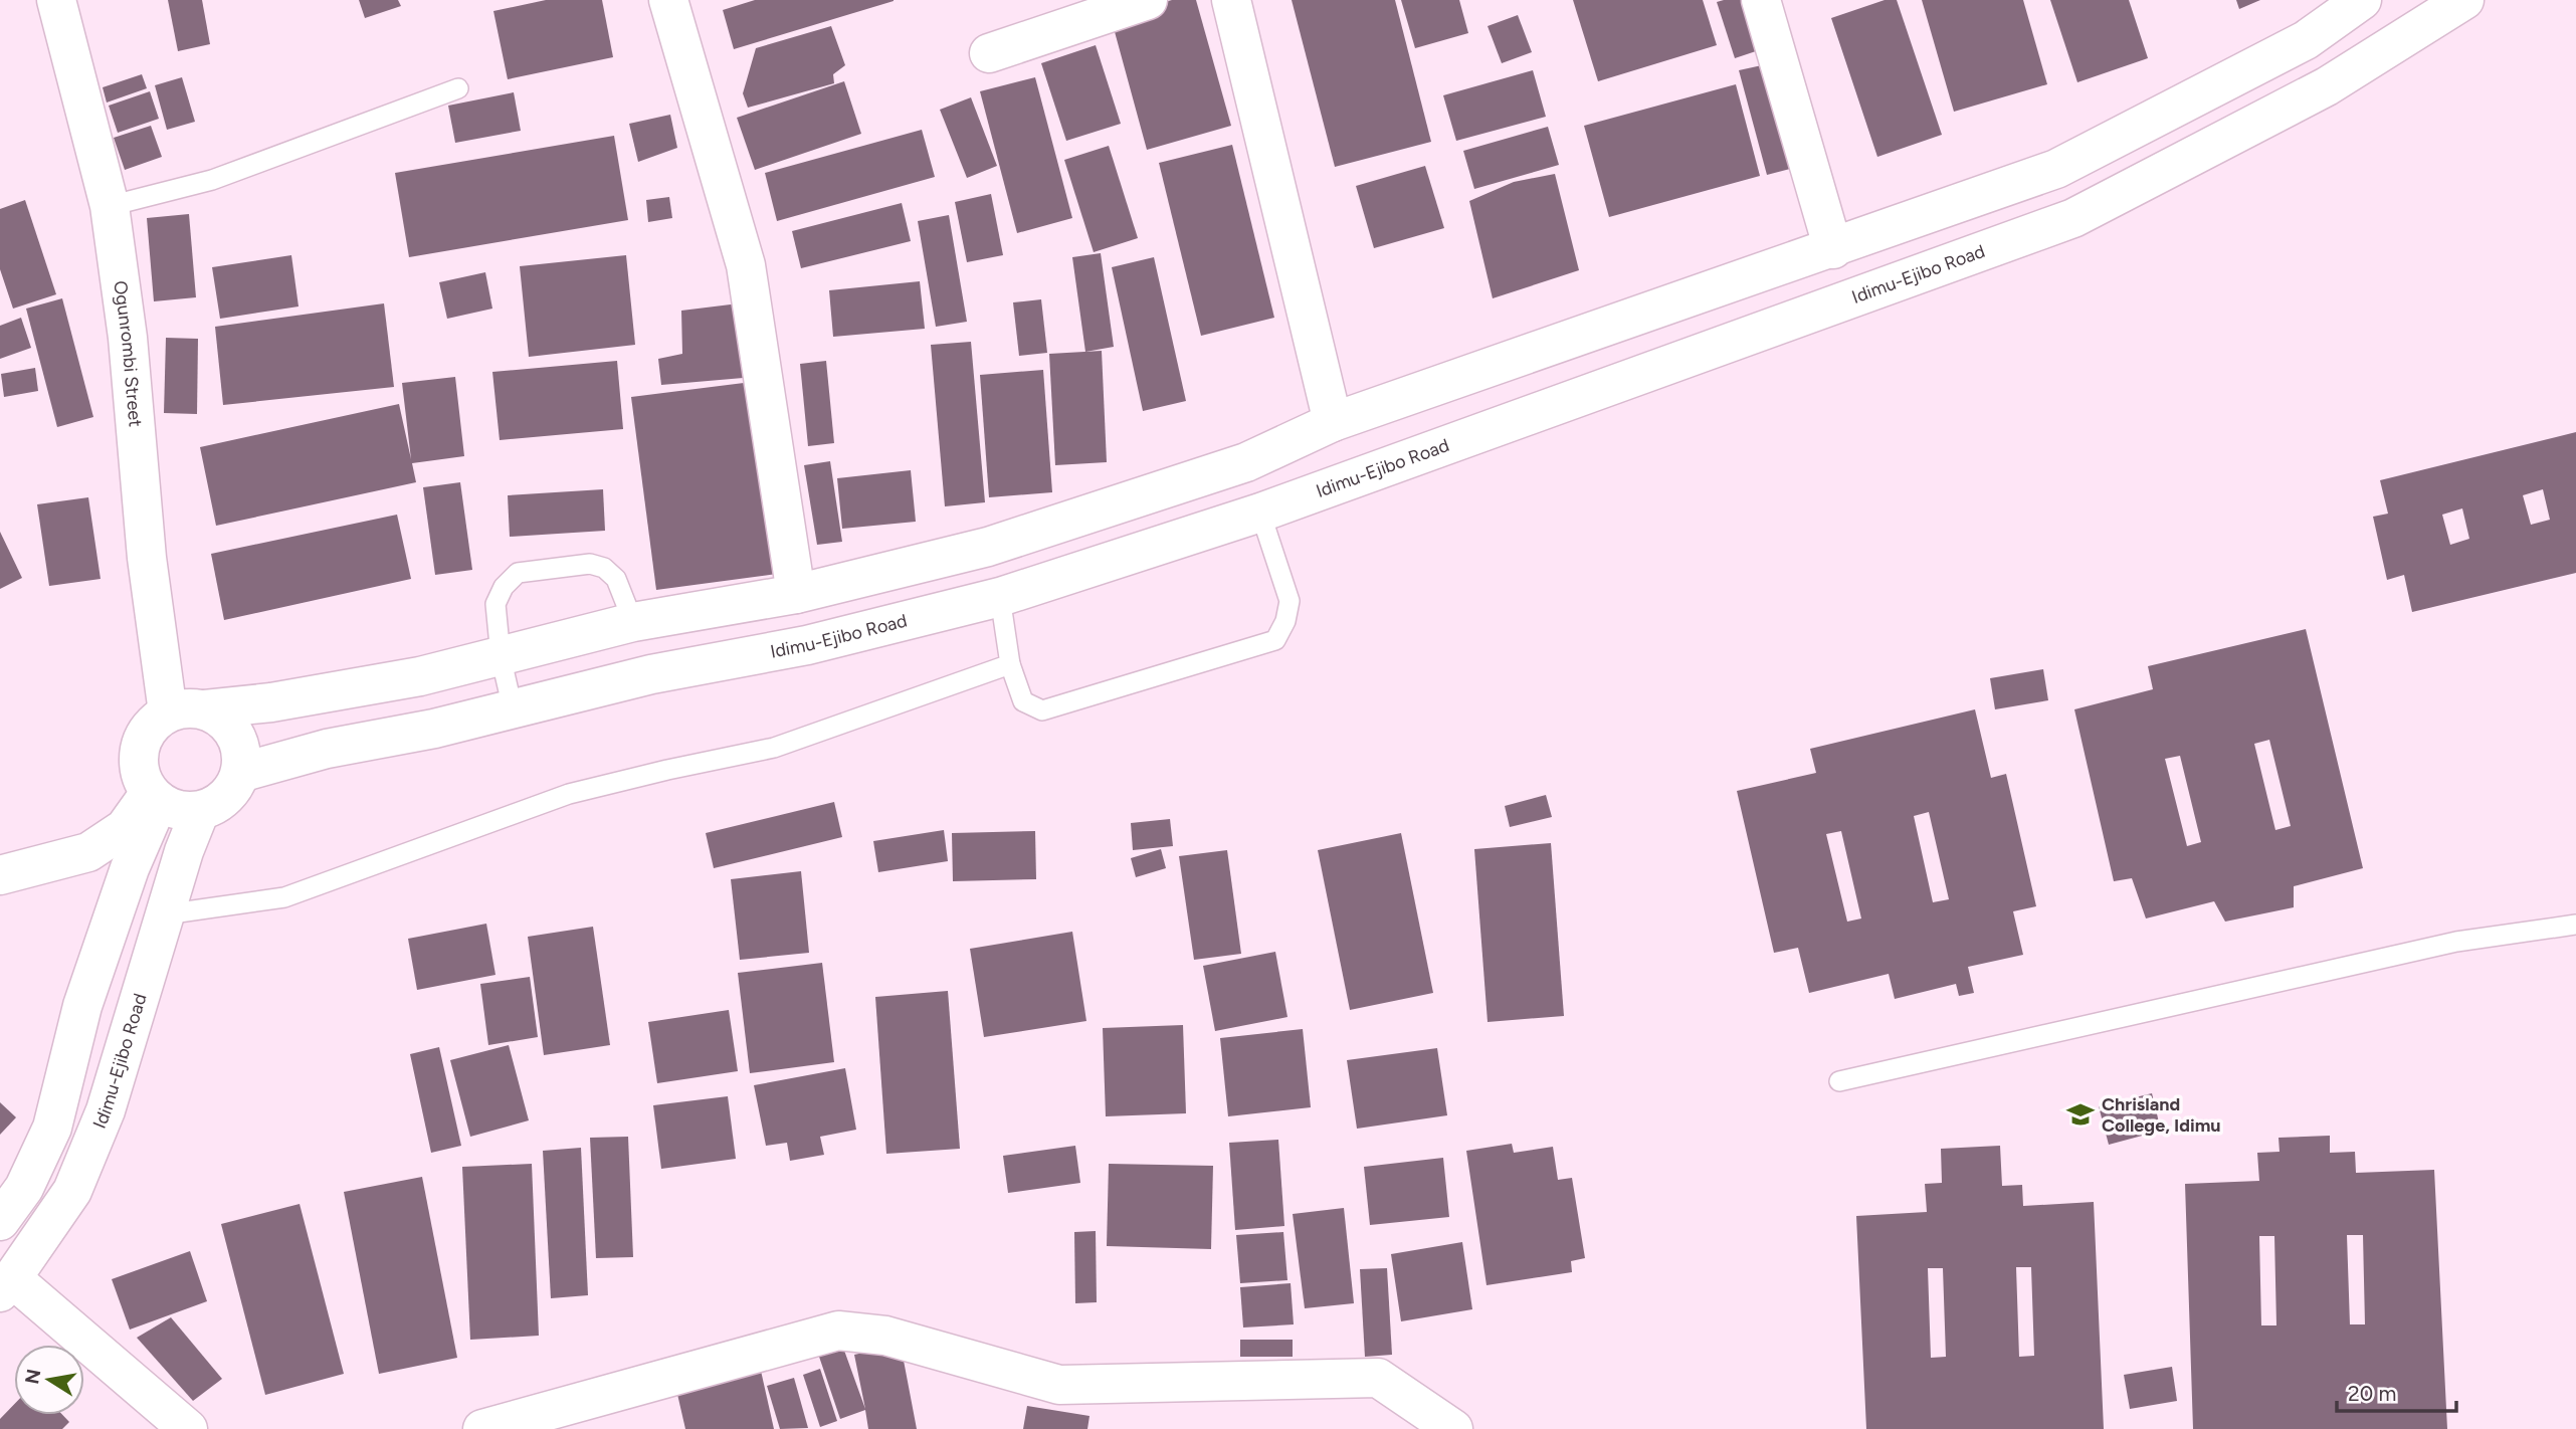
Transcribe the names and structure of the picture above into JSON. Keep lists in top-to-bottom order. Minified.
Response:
{"streets":{"main road":["Idimu-Ejibo Road","Ogunrombi Street"]},"crossings":[["Idimu-Ejibo Road","Ogunrombi Street"]],"places":{"school or university":["Chrisland College, Idimu"]},"scale_bar":"20 m","north":"left"}
